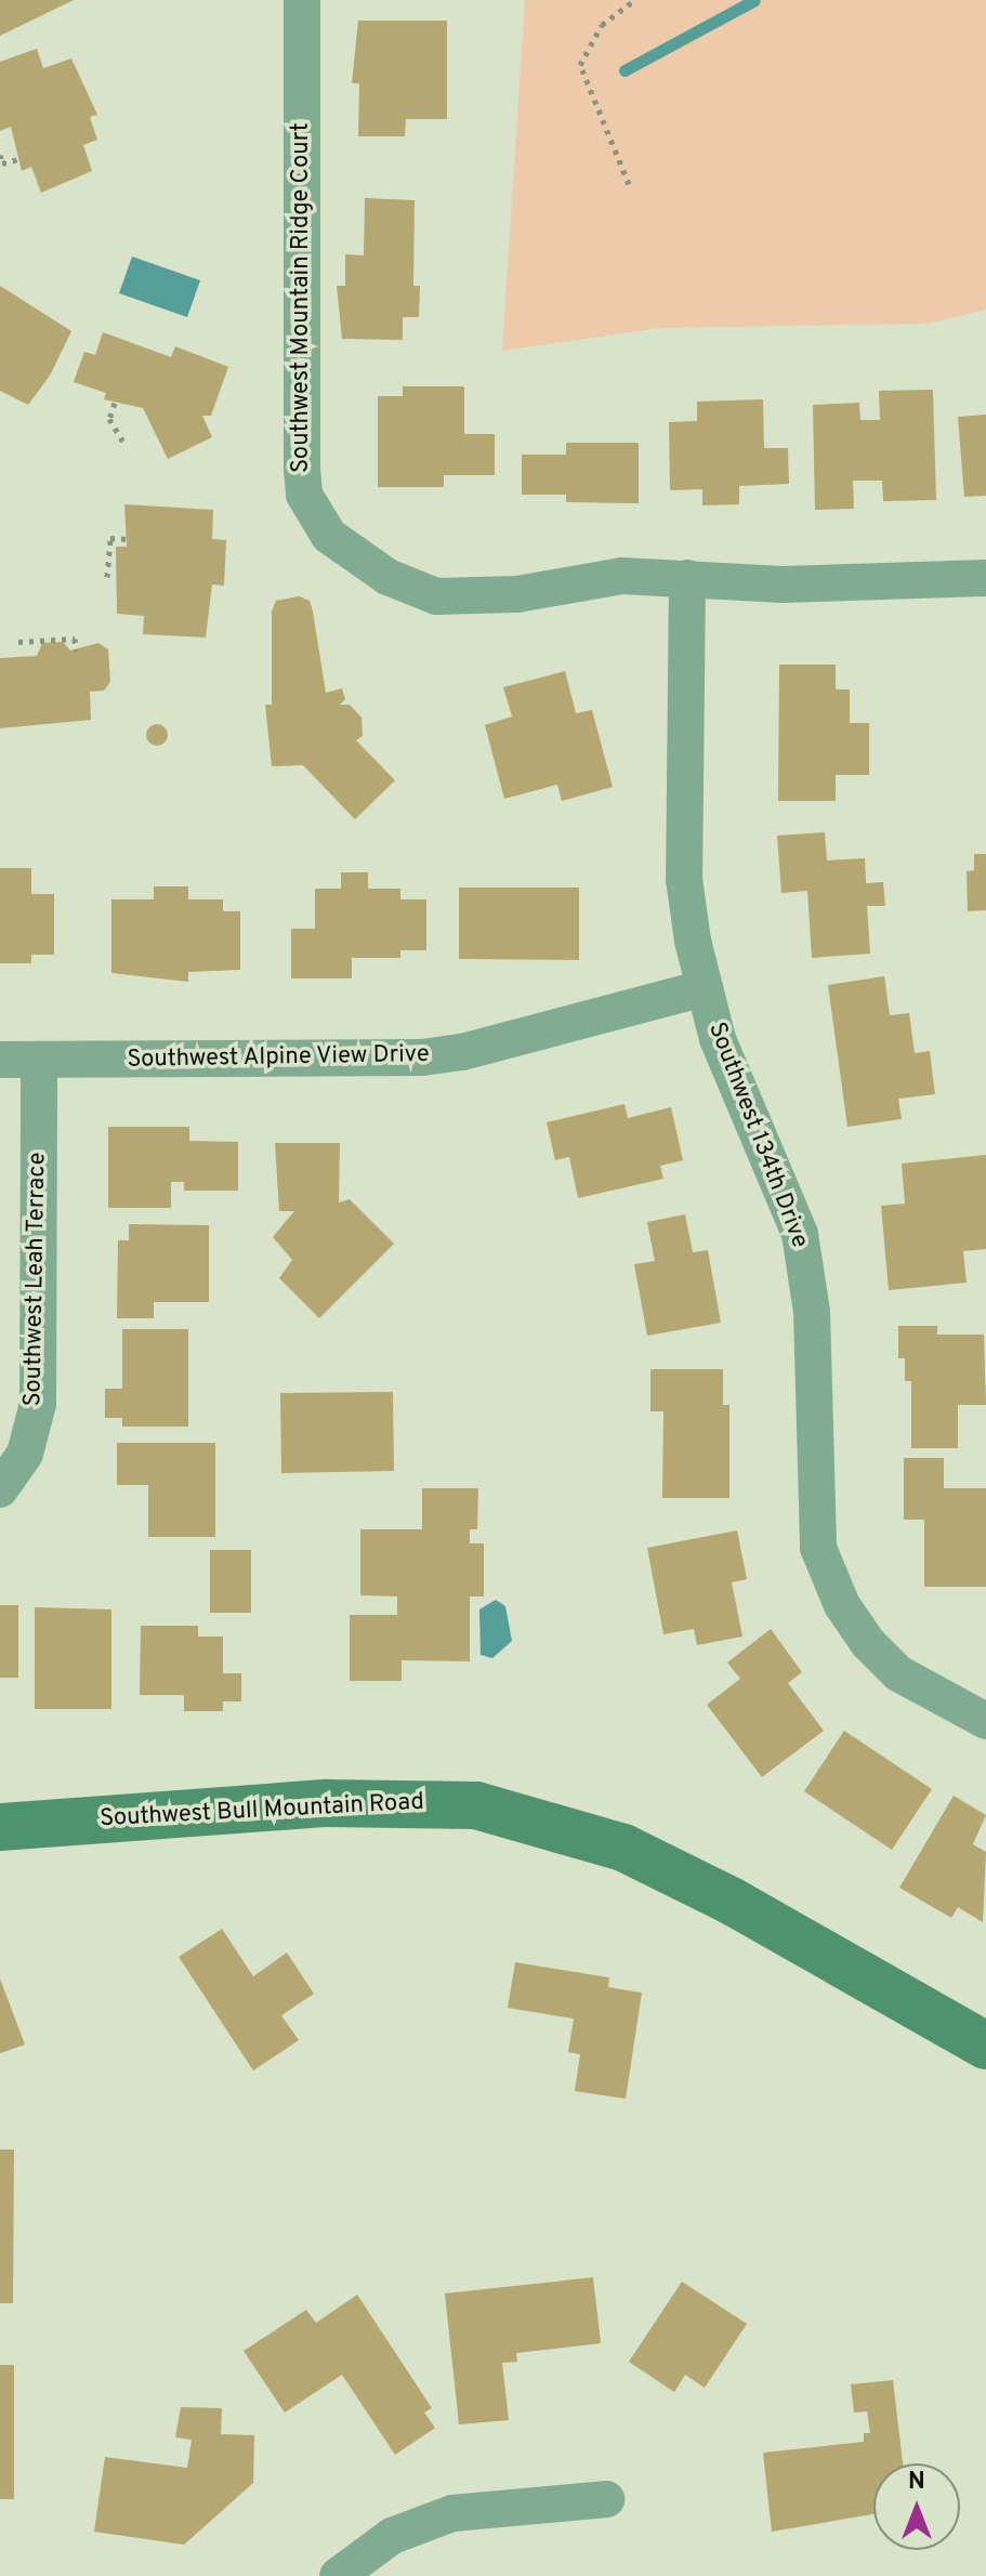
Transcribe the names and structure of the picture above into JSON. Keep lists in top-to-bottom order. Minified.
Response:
{"streets":{"main road":["Southwest Bull Mountain Road"],"street":["Southwest Mountain Ridge Court","Southwest Alpine View Drive","Southwest 134th Drive","Southwest Leah Terrace"]},"crossings":[["Southwest Mountain Ridge Court","Southwest 134th Drive"],["Southwest Alpine View Drive","Southwest 134th Drive"],["Southwest Alpine View Drive","Southwest Leah Terrace"]],"north":"top"}
